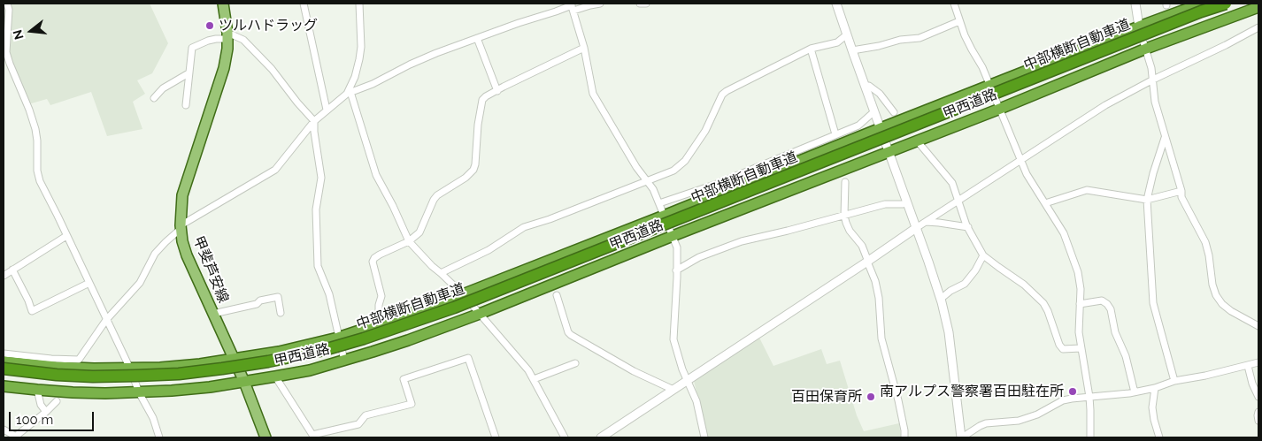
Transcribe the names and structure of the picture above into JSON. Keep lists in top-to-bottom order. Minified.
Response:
{"streets":{"highway":["中部横断自動車道","甲西道路"],"main road":["甲斐芦安線"]},"crossings":[["甲西道路","甲斐芦安線"]],"places":["ツルハドラッグ","南アルプス警察署百田駐在所","百田保育所"],"scale_bar":"100 m","north":"left"}
